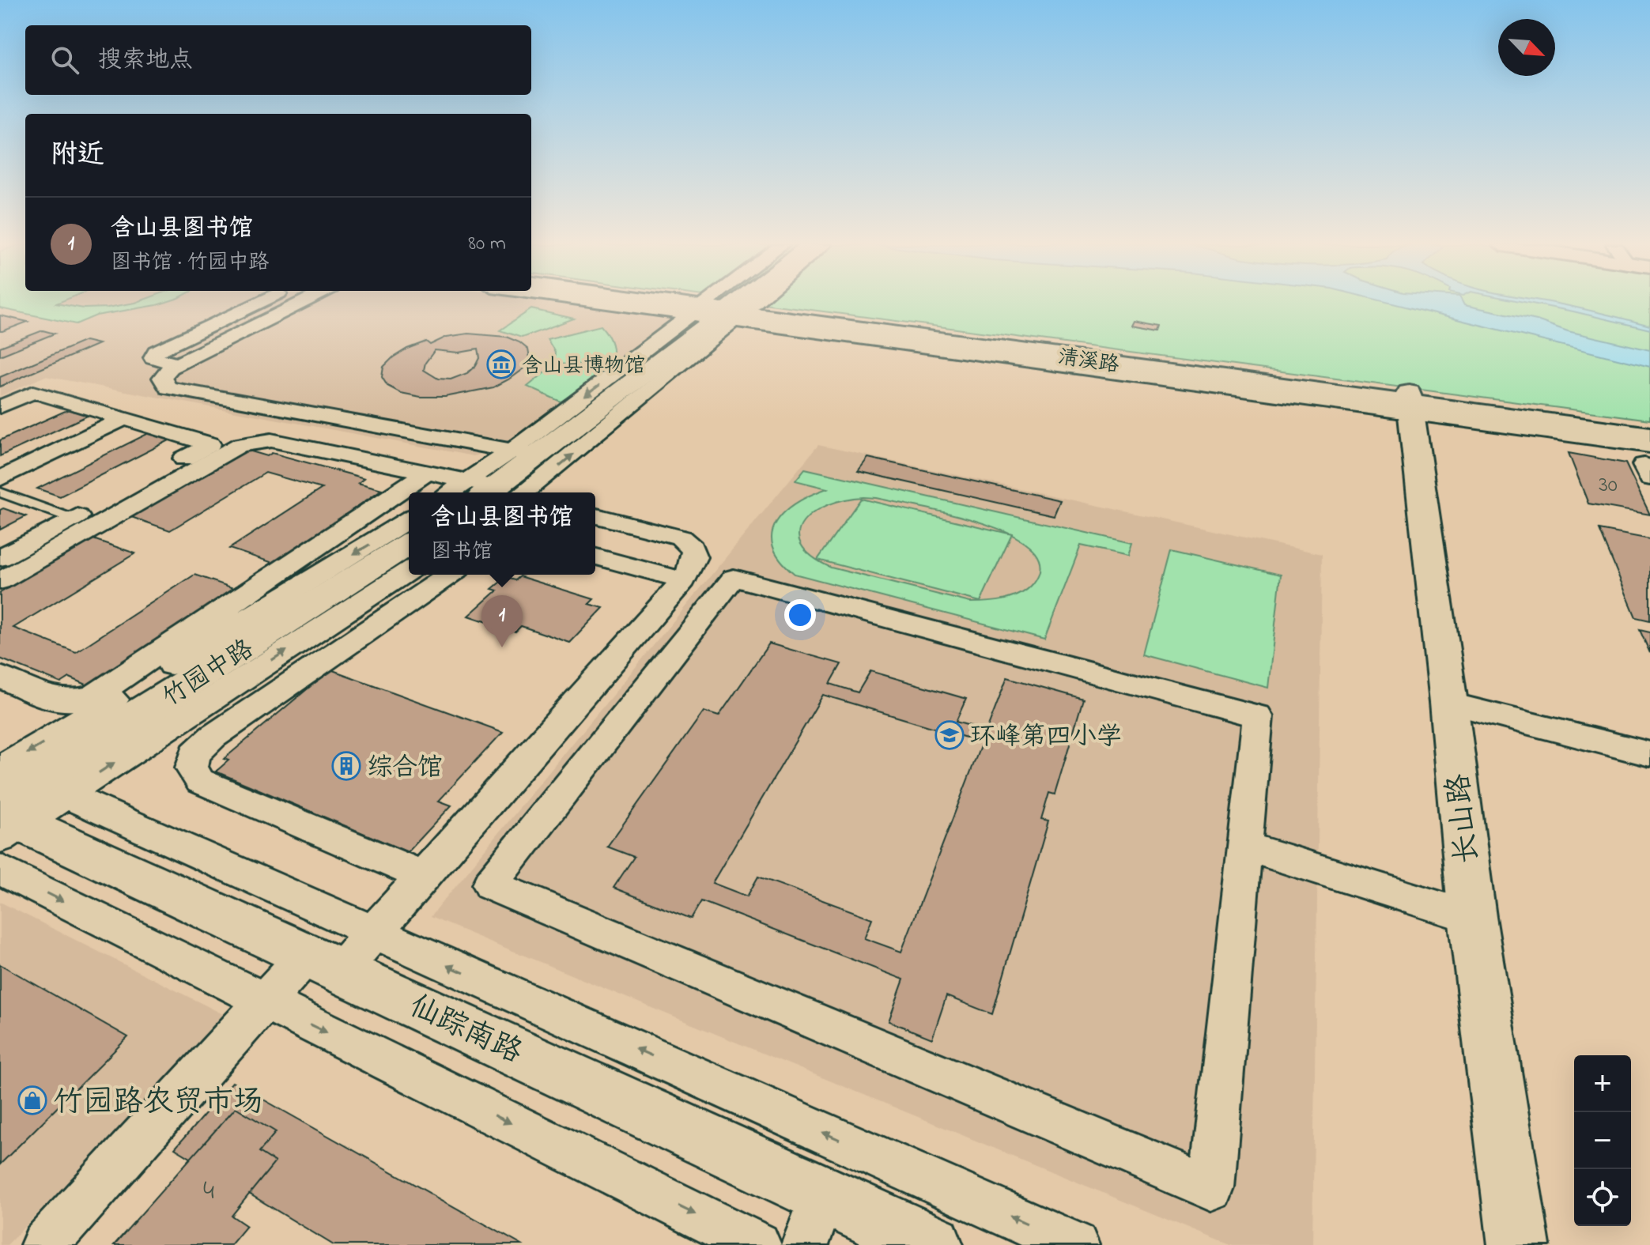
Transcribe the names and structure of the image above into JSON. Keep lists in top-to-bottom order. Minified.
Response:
{"streets":{"main road":["清溪路","竹园中路","长山路","仙踪南路"]},"crossings":[["清溪路","长山路"],["竹园中路","仙踪南路"]],"places":{"museum":["含山县博物馆"],"school or university":["环峰第四小学"],"building":["综合馆"],"shop":["竹园路农贸市场"]},"house_numbers":["30","4"],"north":"bottom right","page":{"search":"搜索地点","heading":"附近","list":[{"mark":"1","name":"含山县图书馆","note":"图书馆 · 竹园中路","value":"80 m"}],"popup":["含山县图书馆","图书馆"],"pins":"1","map_buttons":["+","−"]}}
